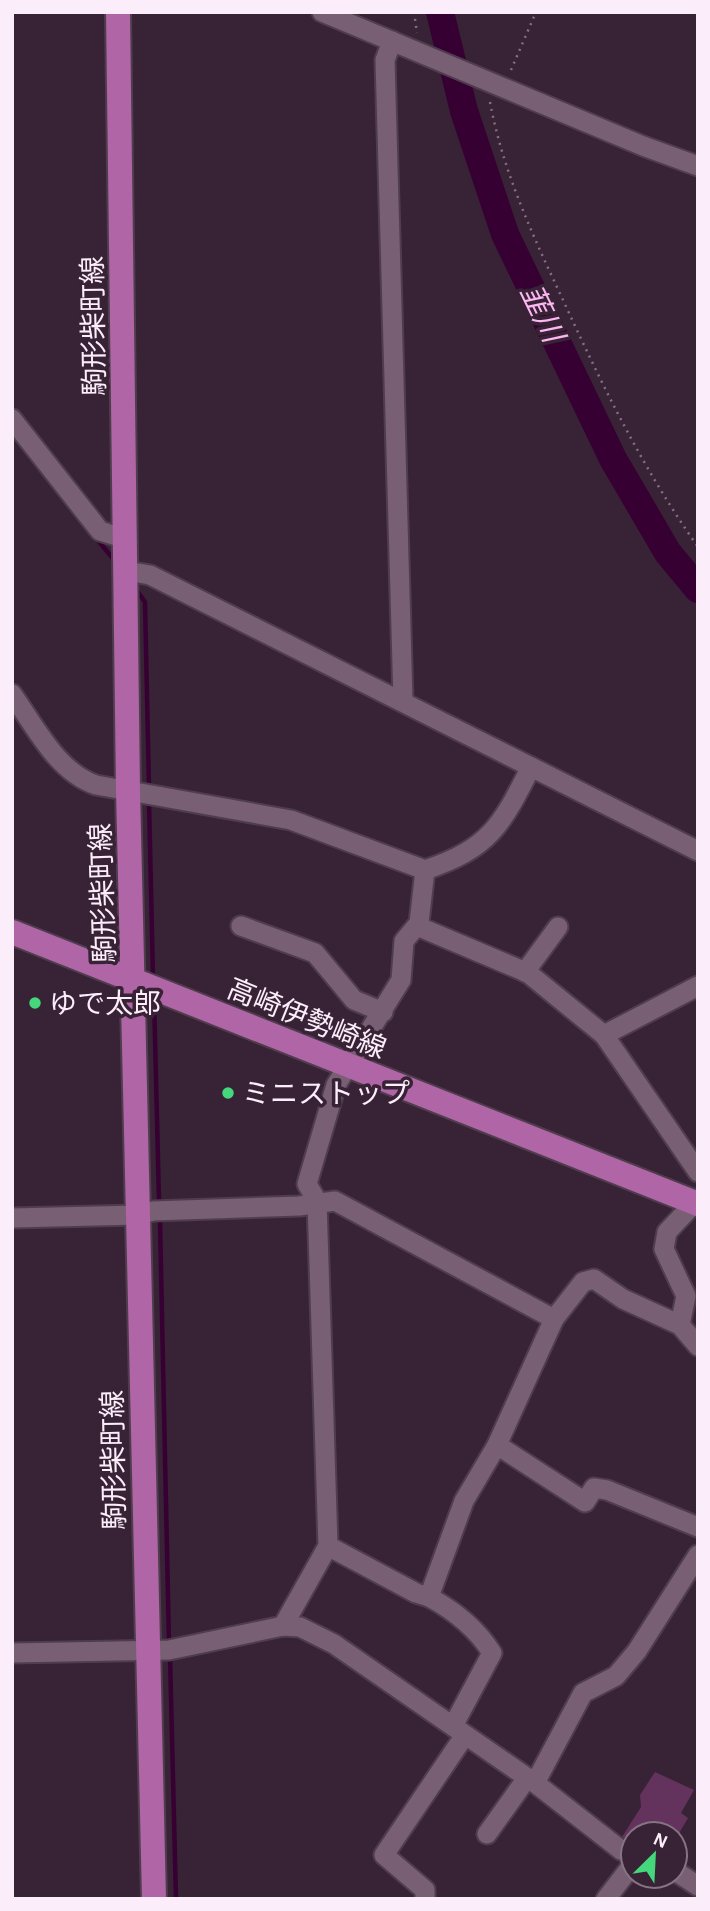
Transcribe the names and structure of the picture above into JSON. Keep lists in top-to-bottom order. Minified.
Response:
{"streets":{"main road":["駒形柴町線","高崎伊勢崎線"]},"crossings":[["駒形柴町線","高崎伊勢崎線"]],"water":["韮川"],"places":["ゆで太郎","ミニストップ"],"north":"top right"}
